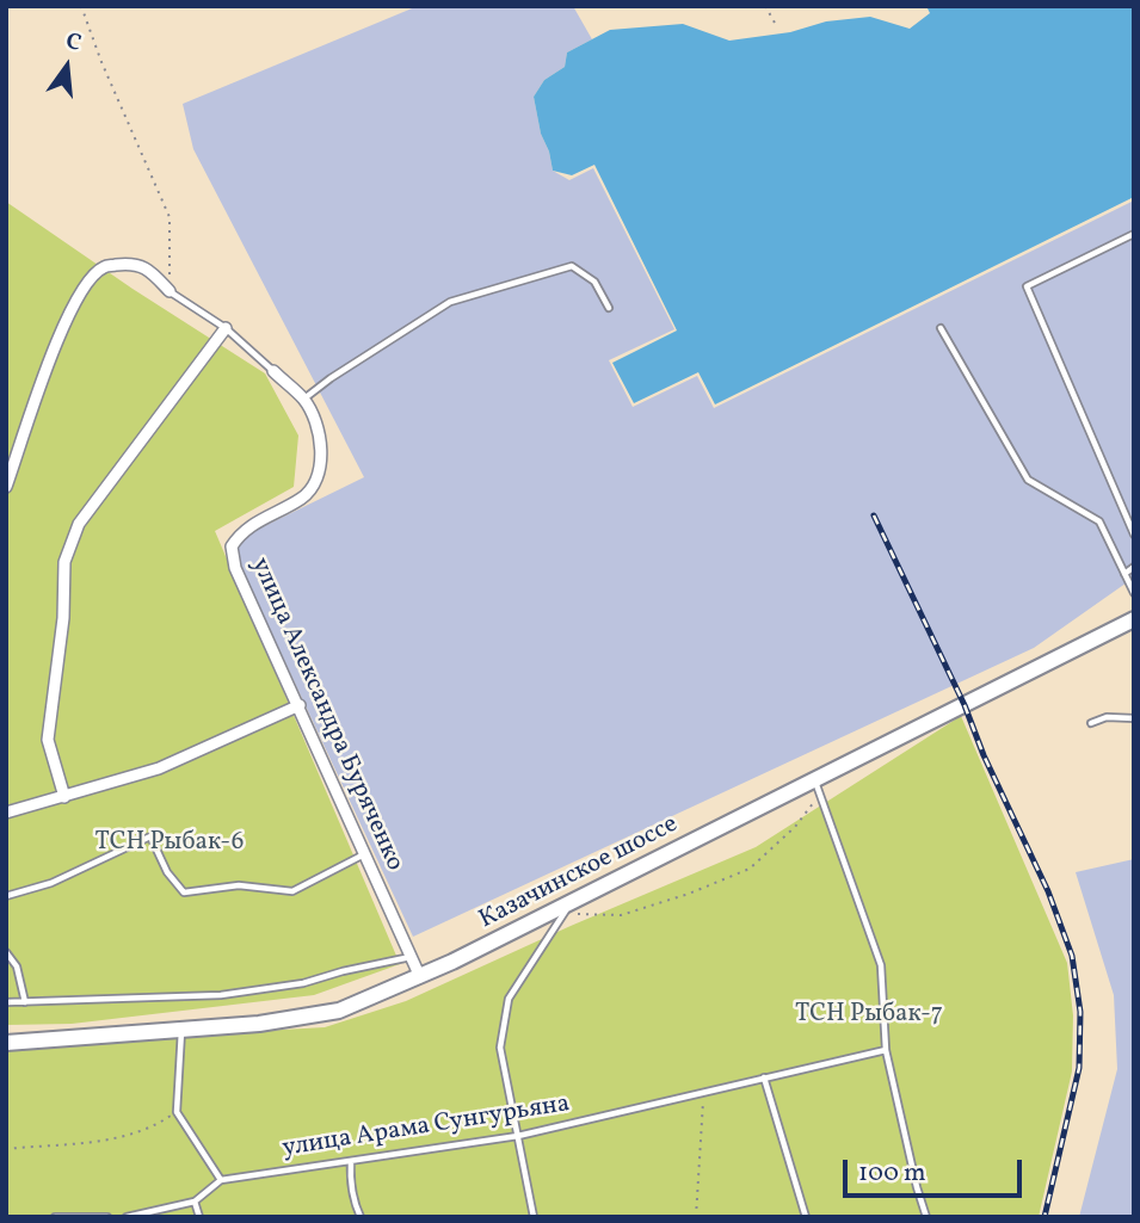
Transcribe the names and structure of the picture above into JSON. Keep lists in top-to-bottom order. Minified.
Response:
{"streets":{"main road":["Казачинское шоссе"],"street":["улица Александра Буряченко"],"lane":["улица Арама Сунгурьяна"]},"crossings":[["улица Александра Буряченко","Казачинское шоссе"]],"parks":["ТСН Рыбак-6","ТСН Рыбак-7"],"scale_bar":"100 m","north":"top"}
